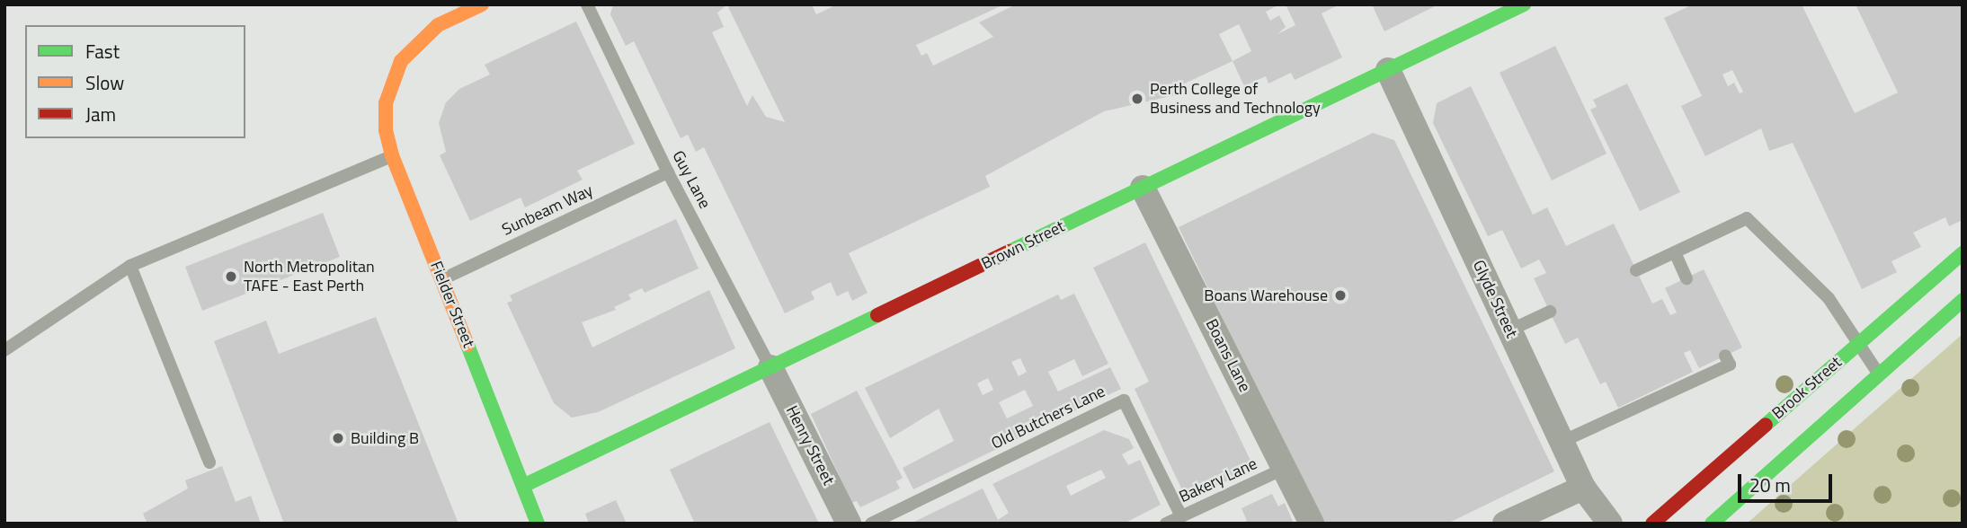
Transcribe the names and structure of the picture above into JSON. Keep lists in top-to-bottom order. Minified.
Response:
{"streets":{"street":["Brown Street","Glyde Street","Fielder Street","Boans Lane","Brook Street","Henry Street"],"lane":["Guy Lane","Sunbeam Way","Old Butchers Lane","Bakery Lane"]},"crossings":[["Guy Lane","Sunbeam Way"],["Guy Lane","Brown Street"],["Guy Lane","Henry Street"],["Sunbeam Way","Fielder Street"],["Brown Street","Glyde Street"],["Brown Street","Fielder Street"],["Brown Street","Boans Lane"],["Brown Street","Henry Street"],["Boans Lane","Bakery Lane"],["Old Butchers Lane","Bakery Lane"]],"places":["Perth College of Business and Technology","North Metropolitan TAFE - East Perth","Boans Warehouse","Building B"],"legend":["Fast","Slow","Jam"],"scale_bar":"20 m"}
